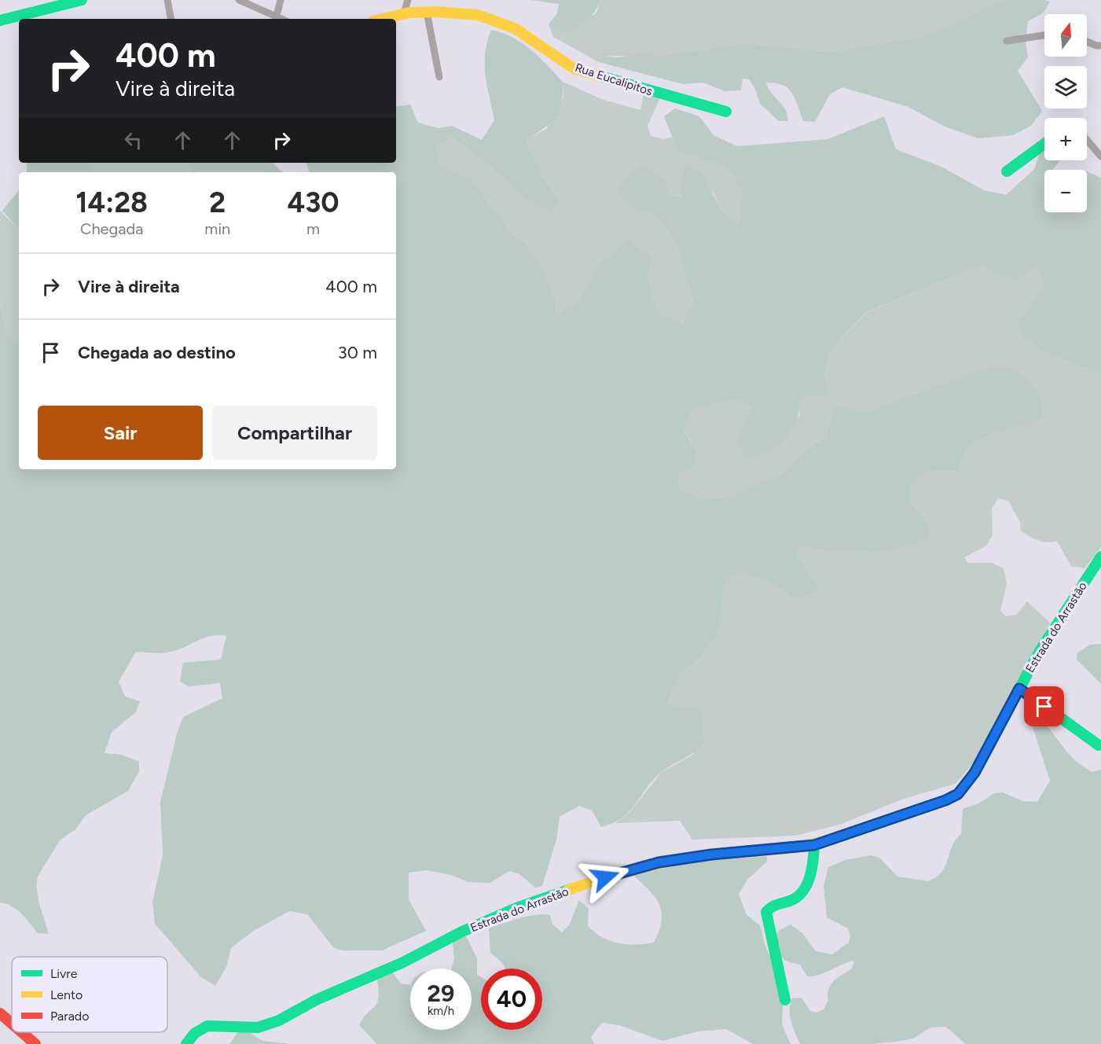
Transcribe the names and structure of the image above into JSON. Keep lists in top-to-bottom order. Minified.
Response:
{"streets":{"street":["Rua Eucalipitos","Estrada do Arrastão"]},"legend":["Livre","Lento","Parado"],"north":"top","page":{"map_buttons":["+","−"],"turn":["400 m","Vire à direita"],"eta":["14:28","Chegada","2","min","430","m"],"list":[{"name":"Vire à direita","value":"400 m"},{"name":"Chegada ao destino","value":"30 m"}],"buttons":["Sair","Compartilhar"],"speed":"29 km/h","limit":"40"}}
